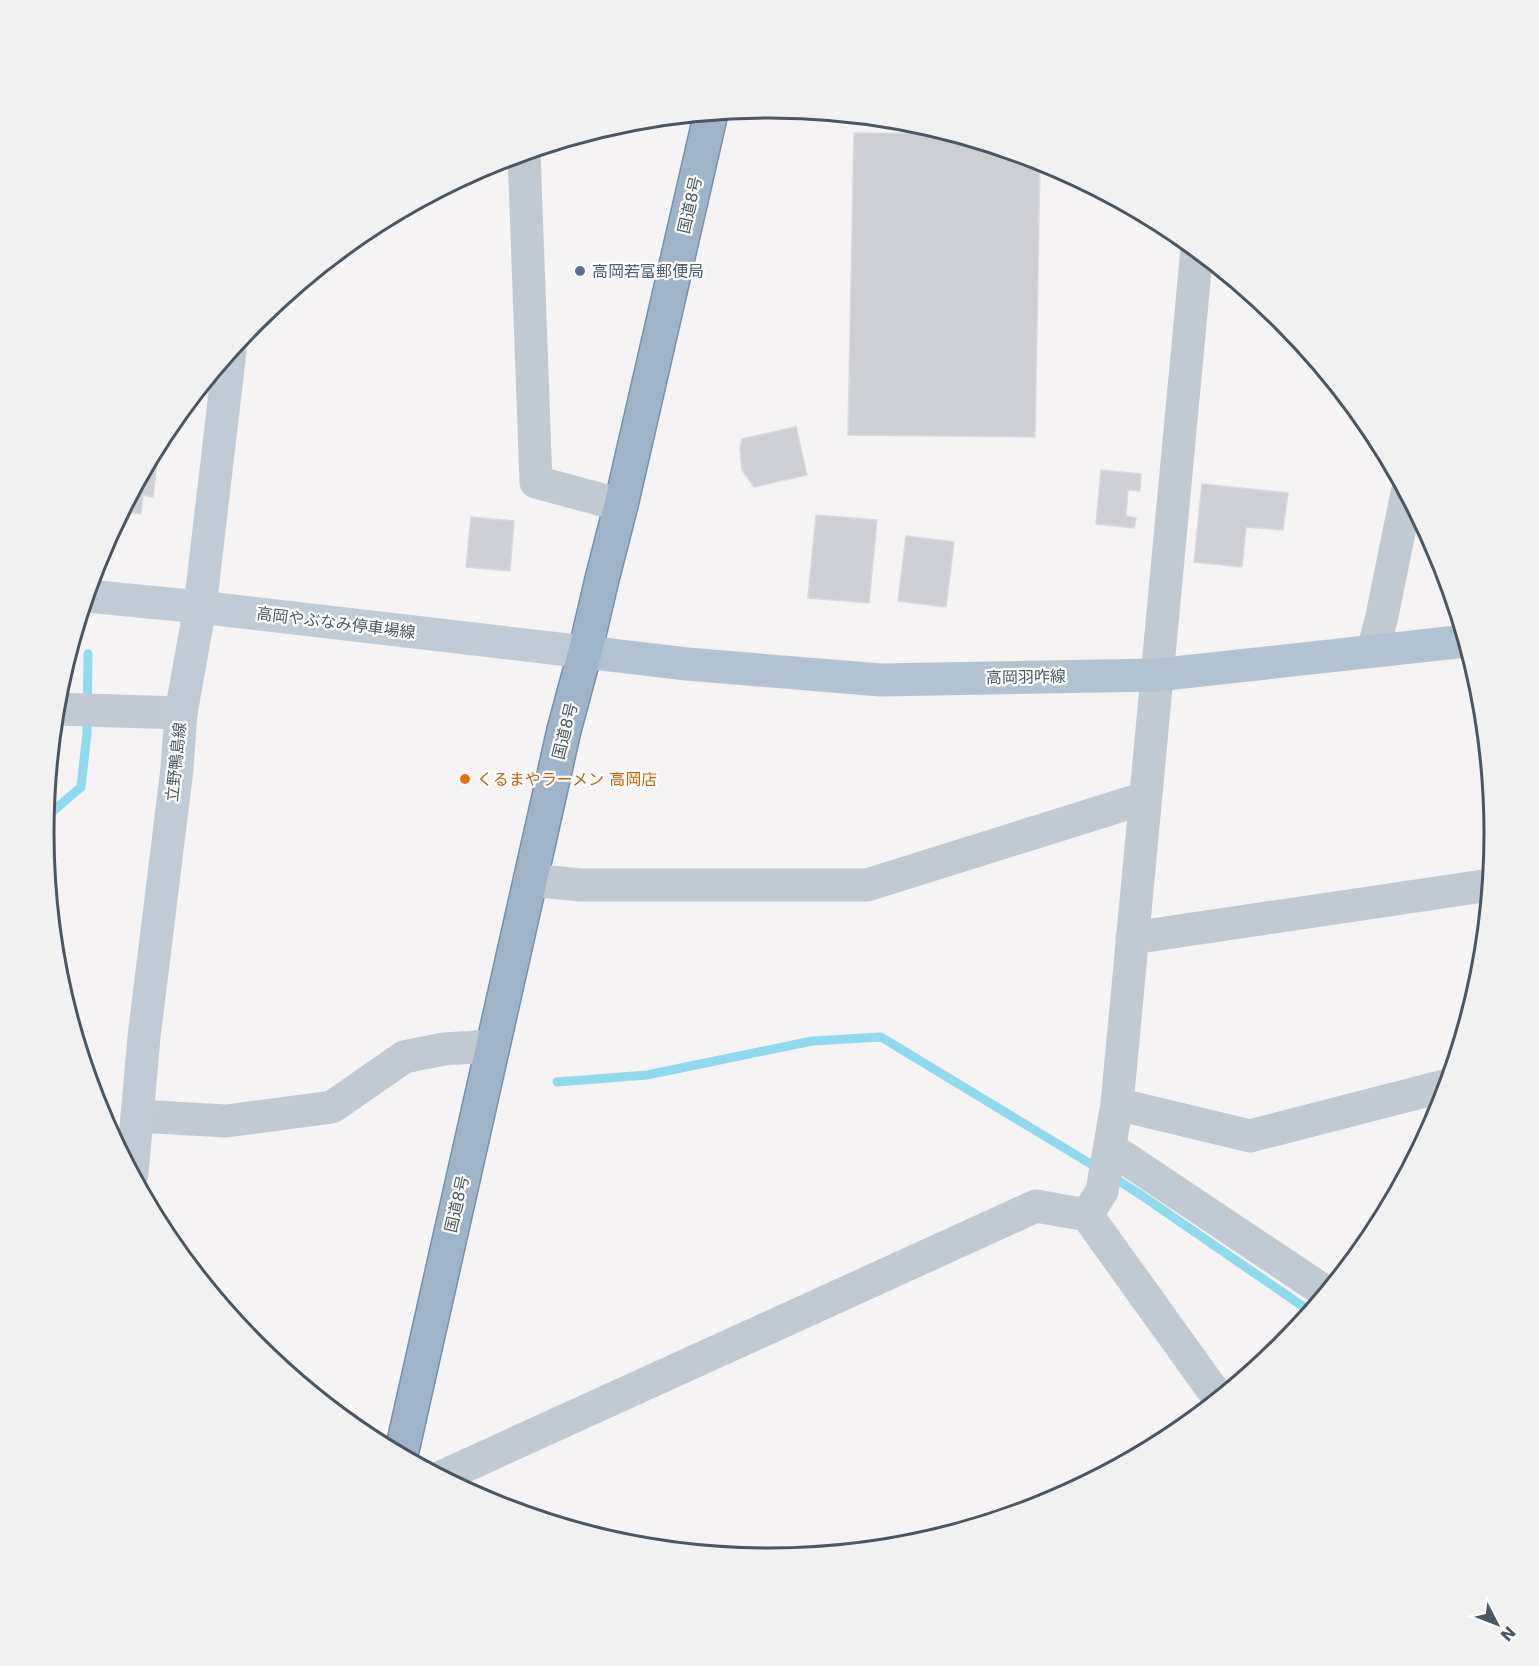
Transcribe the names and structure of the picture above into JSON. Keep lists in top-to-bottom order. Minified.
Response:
{"streets":{"highway":["国道8号"],"main road":["高岡やぶなみ停車場線","高岡羽咋線","立野鴨島線"]},"crossings":[["国道8号","高岡やぶなみ停車場線"],["国道8号","高岡羽咋線"],["高岡やぶなみ停車場線","高岡羽咋線"],["高岡やぶなみ停車場線","立野鴨島線"]],"places":["高岡若富郵便局","くるまやラーメン 高岡店"],"north":"bottom right"}
